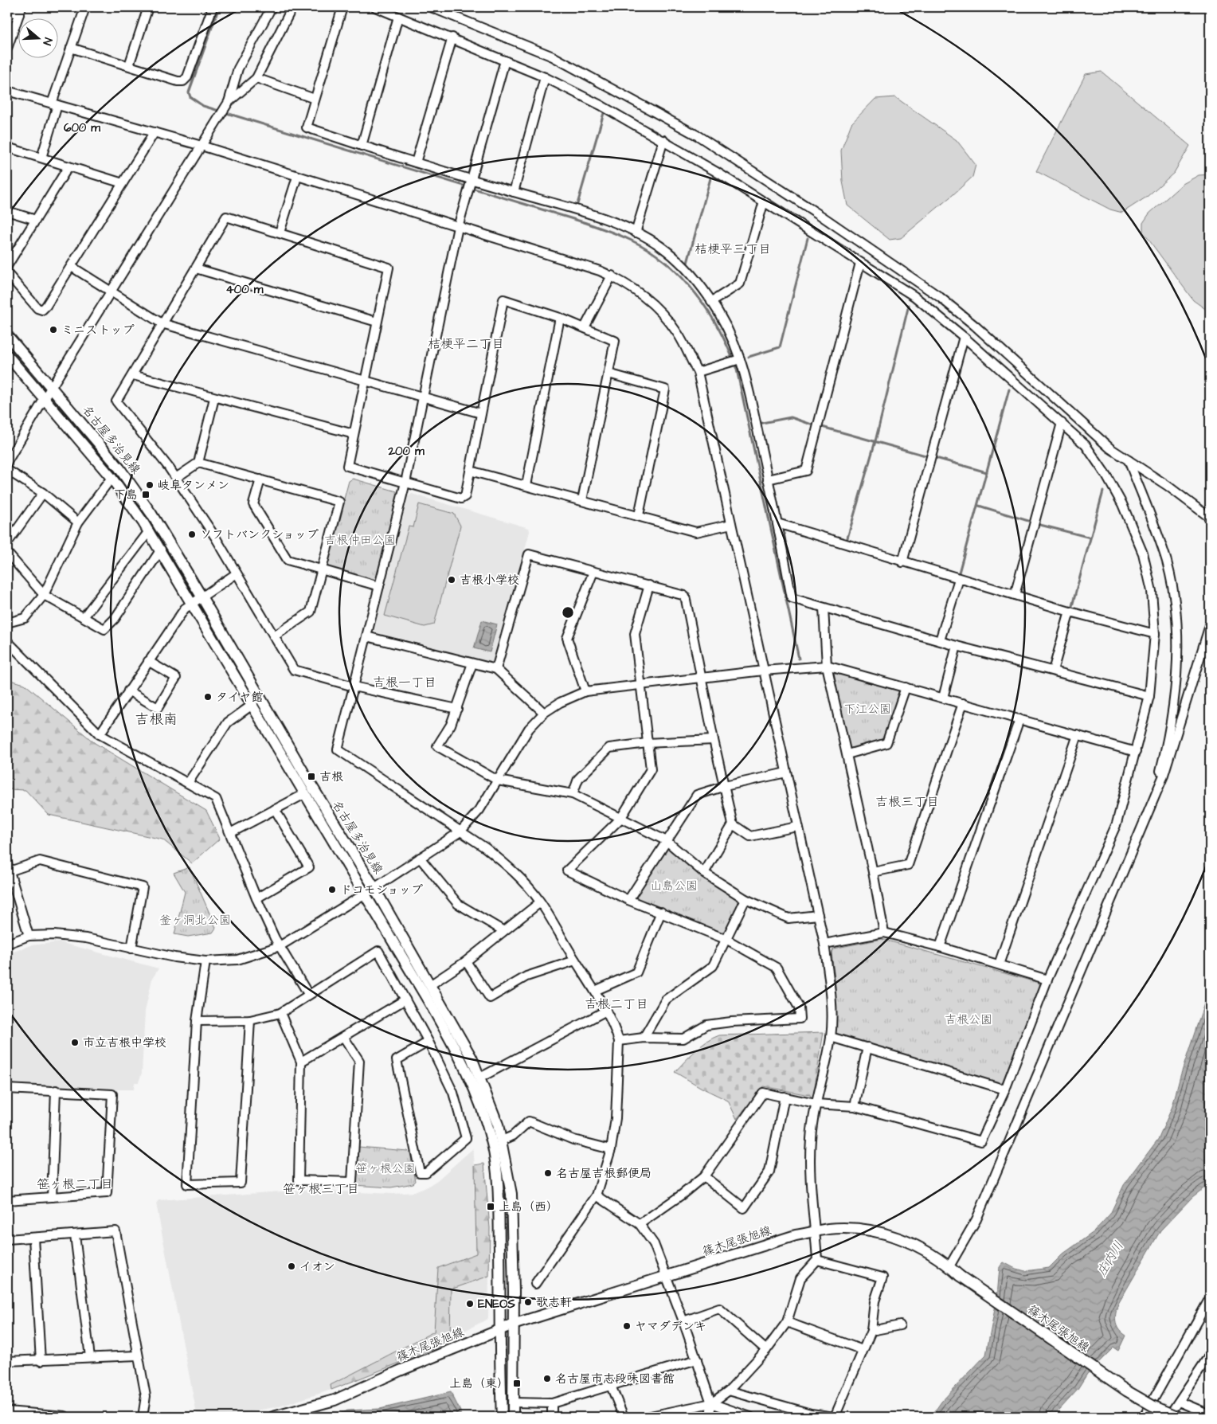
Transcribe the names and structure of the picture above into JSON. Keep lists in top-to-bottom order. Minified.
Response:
{"streets":{"main road":["名古屋多治見線","篠木尾張旭線"]},"crossings":[["名古屋多治見線","篠木尾張旭線"]],"districts":["桔梗平三丁目","桔梗平二丁目","吉根一丁目","吉根南","吉根三丁目","吉根二丁目","笹ヶ根二丁目","笹ヶ根三丁目"],"water":["庄内川"],"parks":["吉根仲田公園","下江公園","山島公園","釜ヶ洞北公園","吉根公園","笹ヶ根公園"],"places":{"other":["ミニストップ","岐阜タンメン","ソフトバンクショップ","吉根小学校","タイヤ館","ドコモショップ","市立吉根中学校","名古屋吉根郵便局","イオン","歌志軒","ENEOS","ヤマダデンキ","名古屋市志段味図書館"],"transit":["下島","吉根","上島（西）","上島（東）"]},"north":"right","rings":["600 m","400 m","200 m"]}
